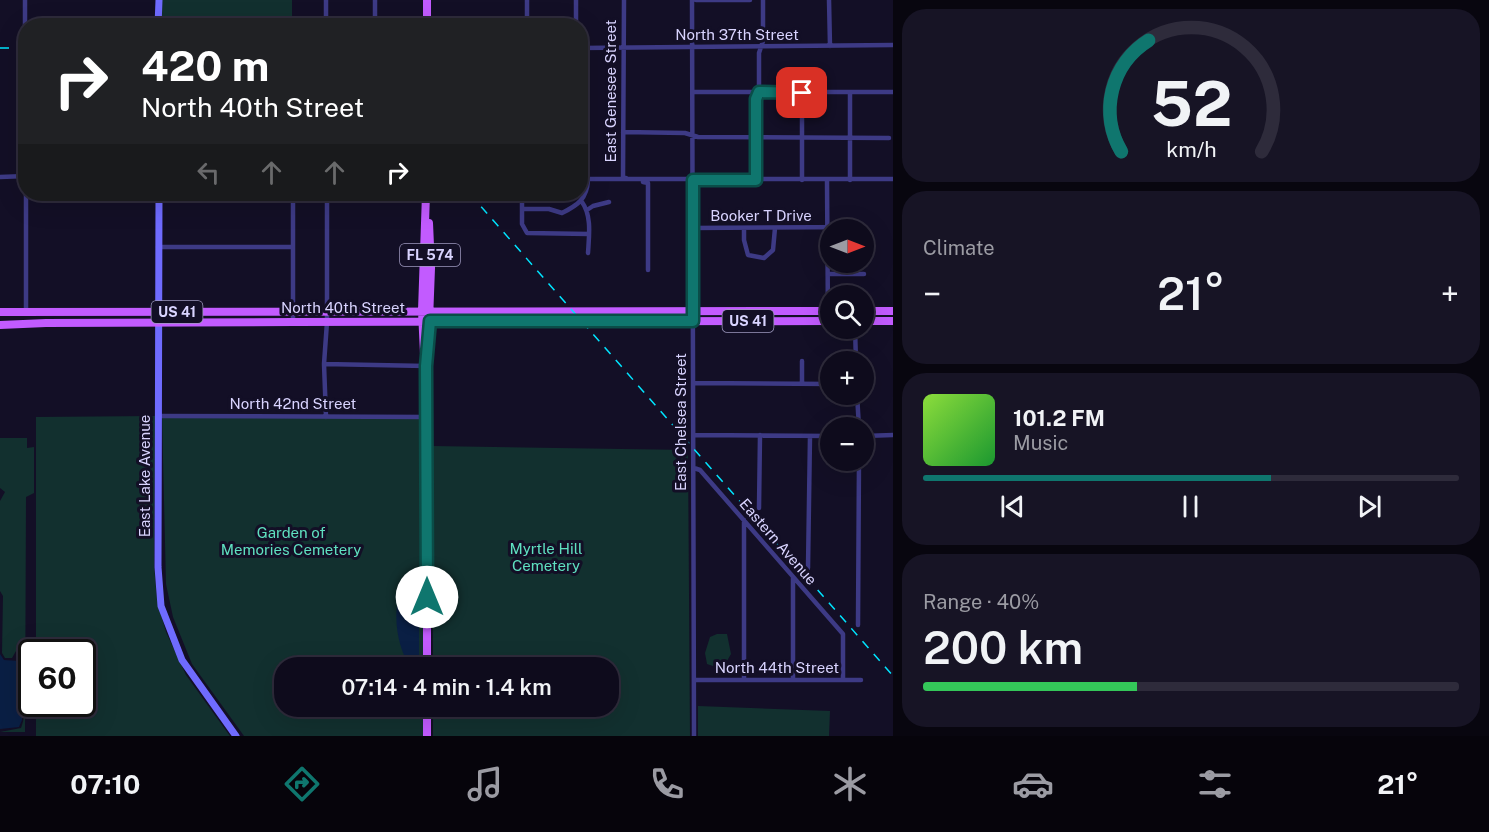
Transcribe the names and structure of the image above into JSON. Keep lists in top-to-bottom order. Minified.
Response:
{"streets":{"main road":["FL 574","North 40th Street","US 41"],"street":["North 37th Street","East Genesee Street","Booker T Drive","North 42nd Street","East Chelsea Street","East Lake Avenue","Eastern Avenue","North 44th Street"]},"crossings":[["North 37th Street","East Genesee Street"],["North 37th Street","East Chelsea Street"],["Booker T Drive","East Chelsea Street"],["FL 574","North 40th Street"],["FL 574","North 42nd Street"],["North 40th Street","East Chelsea Street"],["North 40th Street","East Lake Avenue"],["North 42nd Street","East Lake Avenue"],["East Chelsea Street","Eastern Avenue"],["East Chelsea Street","North 44th Street"],["Eastern Avenue","North 44th Street"]],"parks":["Garden of Memories Cemetery","Myrtle Hill Cemetery"],"north":"right","page":{"turn":["420 m","North 40th Street"],"tile":["Climate",["Range · 40%","200 km"]],"map_buttons":["+","−"],"heat":["−","21°","+"],"song":["101.2 FM","Music"],"limit":"60","trip":"07:14 · 4 min · 1.4 km","tabs":["07:10","21°"],"gauge":["52","km/h"]}}
